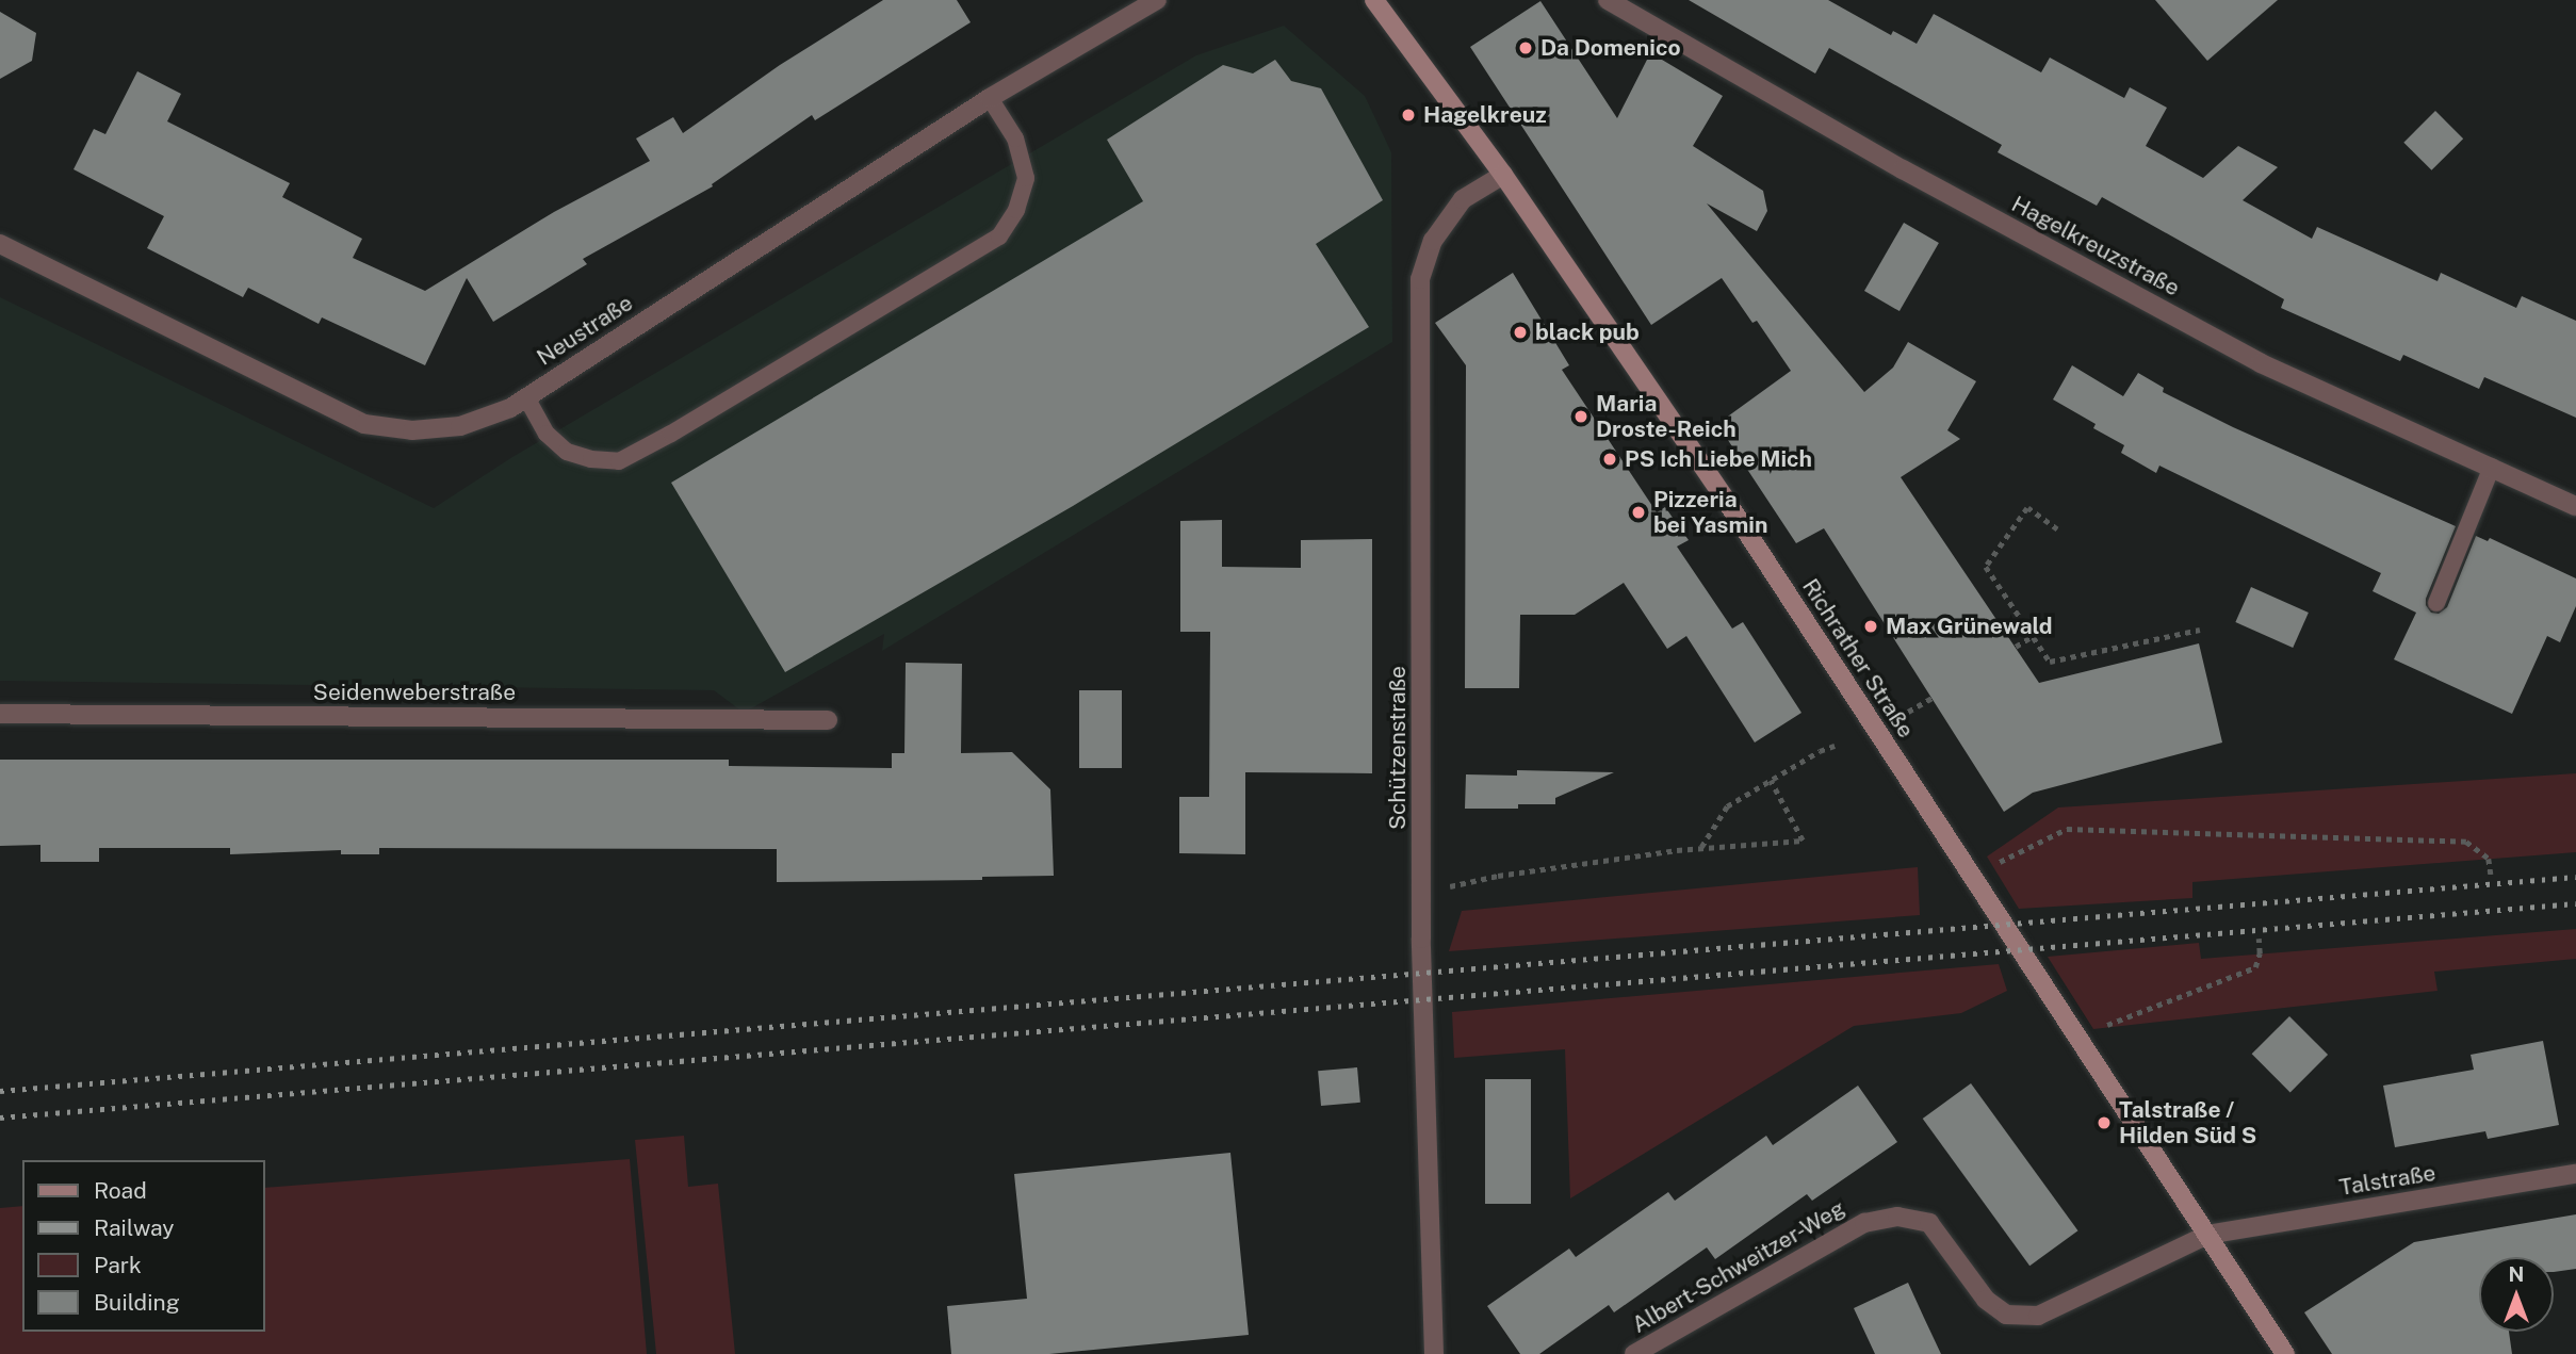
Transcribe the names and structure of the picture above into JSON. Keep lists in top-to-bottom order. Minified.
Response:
{"streets":{"main road":["Richrather Straße"],"street":["Hagelkreuzstraße","Neustraße","Seidenweberstraße","Schützenstraße","Talstraße","Albert-Schweitzer-Weg"]},"crossings":[["Richrather Straße","Schützenstraße"],["Richrather Straße","Talstraße"],["Richrather Straße","Albert-Schweitzer-Weg"],["Talstraße","Albert-Schweitzer-Weg"]],"places":["Da Domenico","Hagelkreuz","black pub","Maria Droste-Reich","PS Ich Liebe Mich","Pizzeria bei Yasmin","Max Grünewald","Talstraße / Hilden Süd S"],"legend":["Road","Railway","Park","Building"],"north":"top"}
